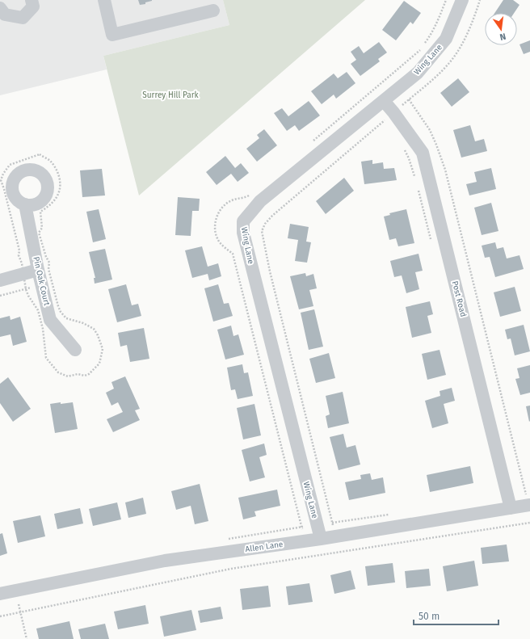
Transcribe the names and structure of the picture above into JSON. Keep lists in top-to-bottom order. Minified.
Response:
{"streets":{"street":["Wing Lane","Pin Oak Court","Post Road","Allen Lane"]},"crossings":[["Wing Lane","Post Road"],["Wing Lane","Allen Lane"],["Post Road","Allen Lane"]],"parks":["Surrey Hill Park"],"scale_bar":"50 m","north":"bottom"}
